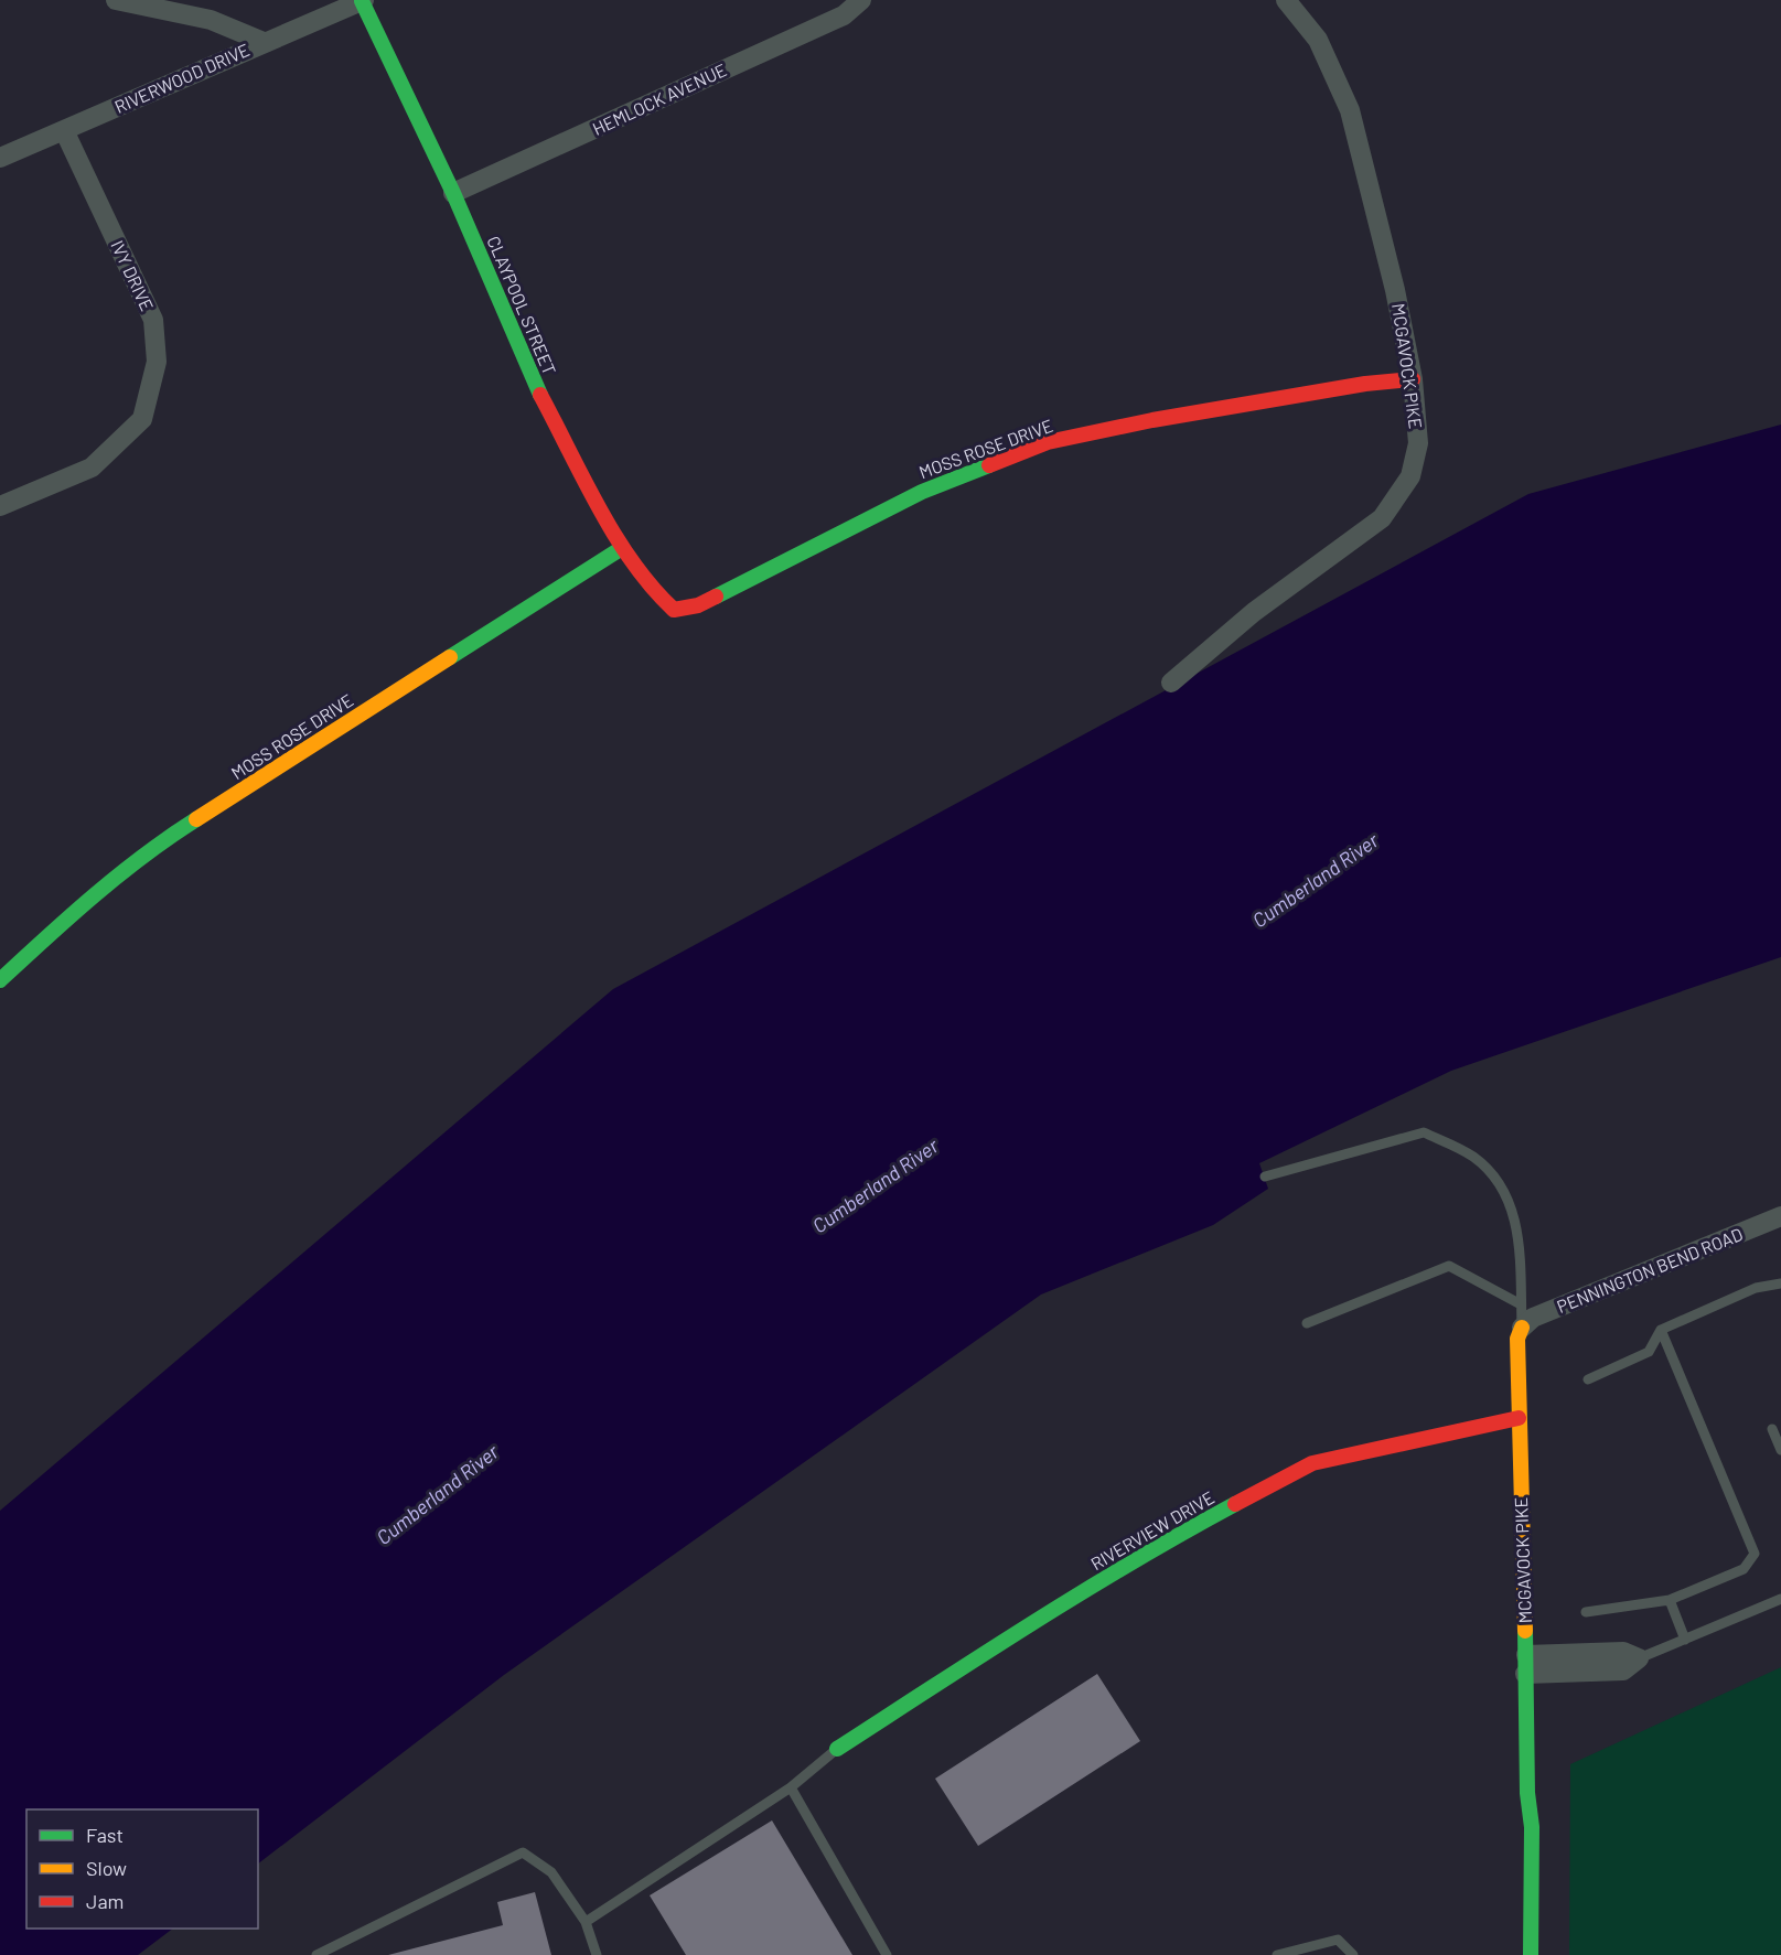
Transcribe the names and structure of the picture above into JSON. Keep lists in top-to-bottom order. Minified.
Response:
{"streets":{"street":["RIVERWOOD DRIVE","HEMLOCK AVENUE","IVY DRIVE","CLAYPOOL STREET","MCGAVOCK PIKE","MOSS ROSE DRIVE","PENNINGTON BEND ROAD","RIVERVIEW DRIVE"]},"crossings":[["RIVERWOOD DRIVE","IVY DRIVE"],["RIVERWOOD DRIVE","CLAYPOOL STREET"],["HEMLOCK AVENUE","CLAYPOOL STREET"],["CLAYPOOL STREET","MOSS ROSE DRIVE"],["MCGAVOCK PIKE","MOSS ROSE DRIVE"],["MCGAVOCK PIKE","PENNINGTON BEND ROAD"],["MCGAVOCK PIKE","RIVERVIEW DRIVE"]],"water":["Cumberland River"],"legend":["Fast","Slow","Jam"]}
